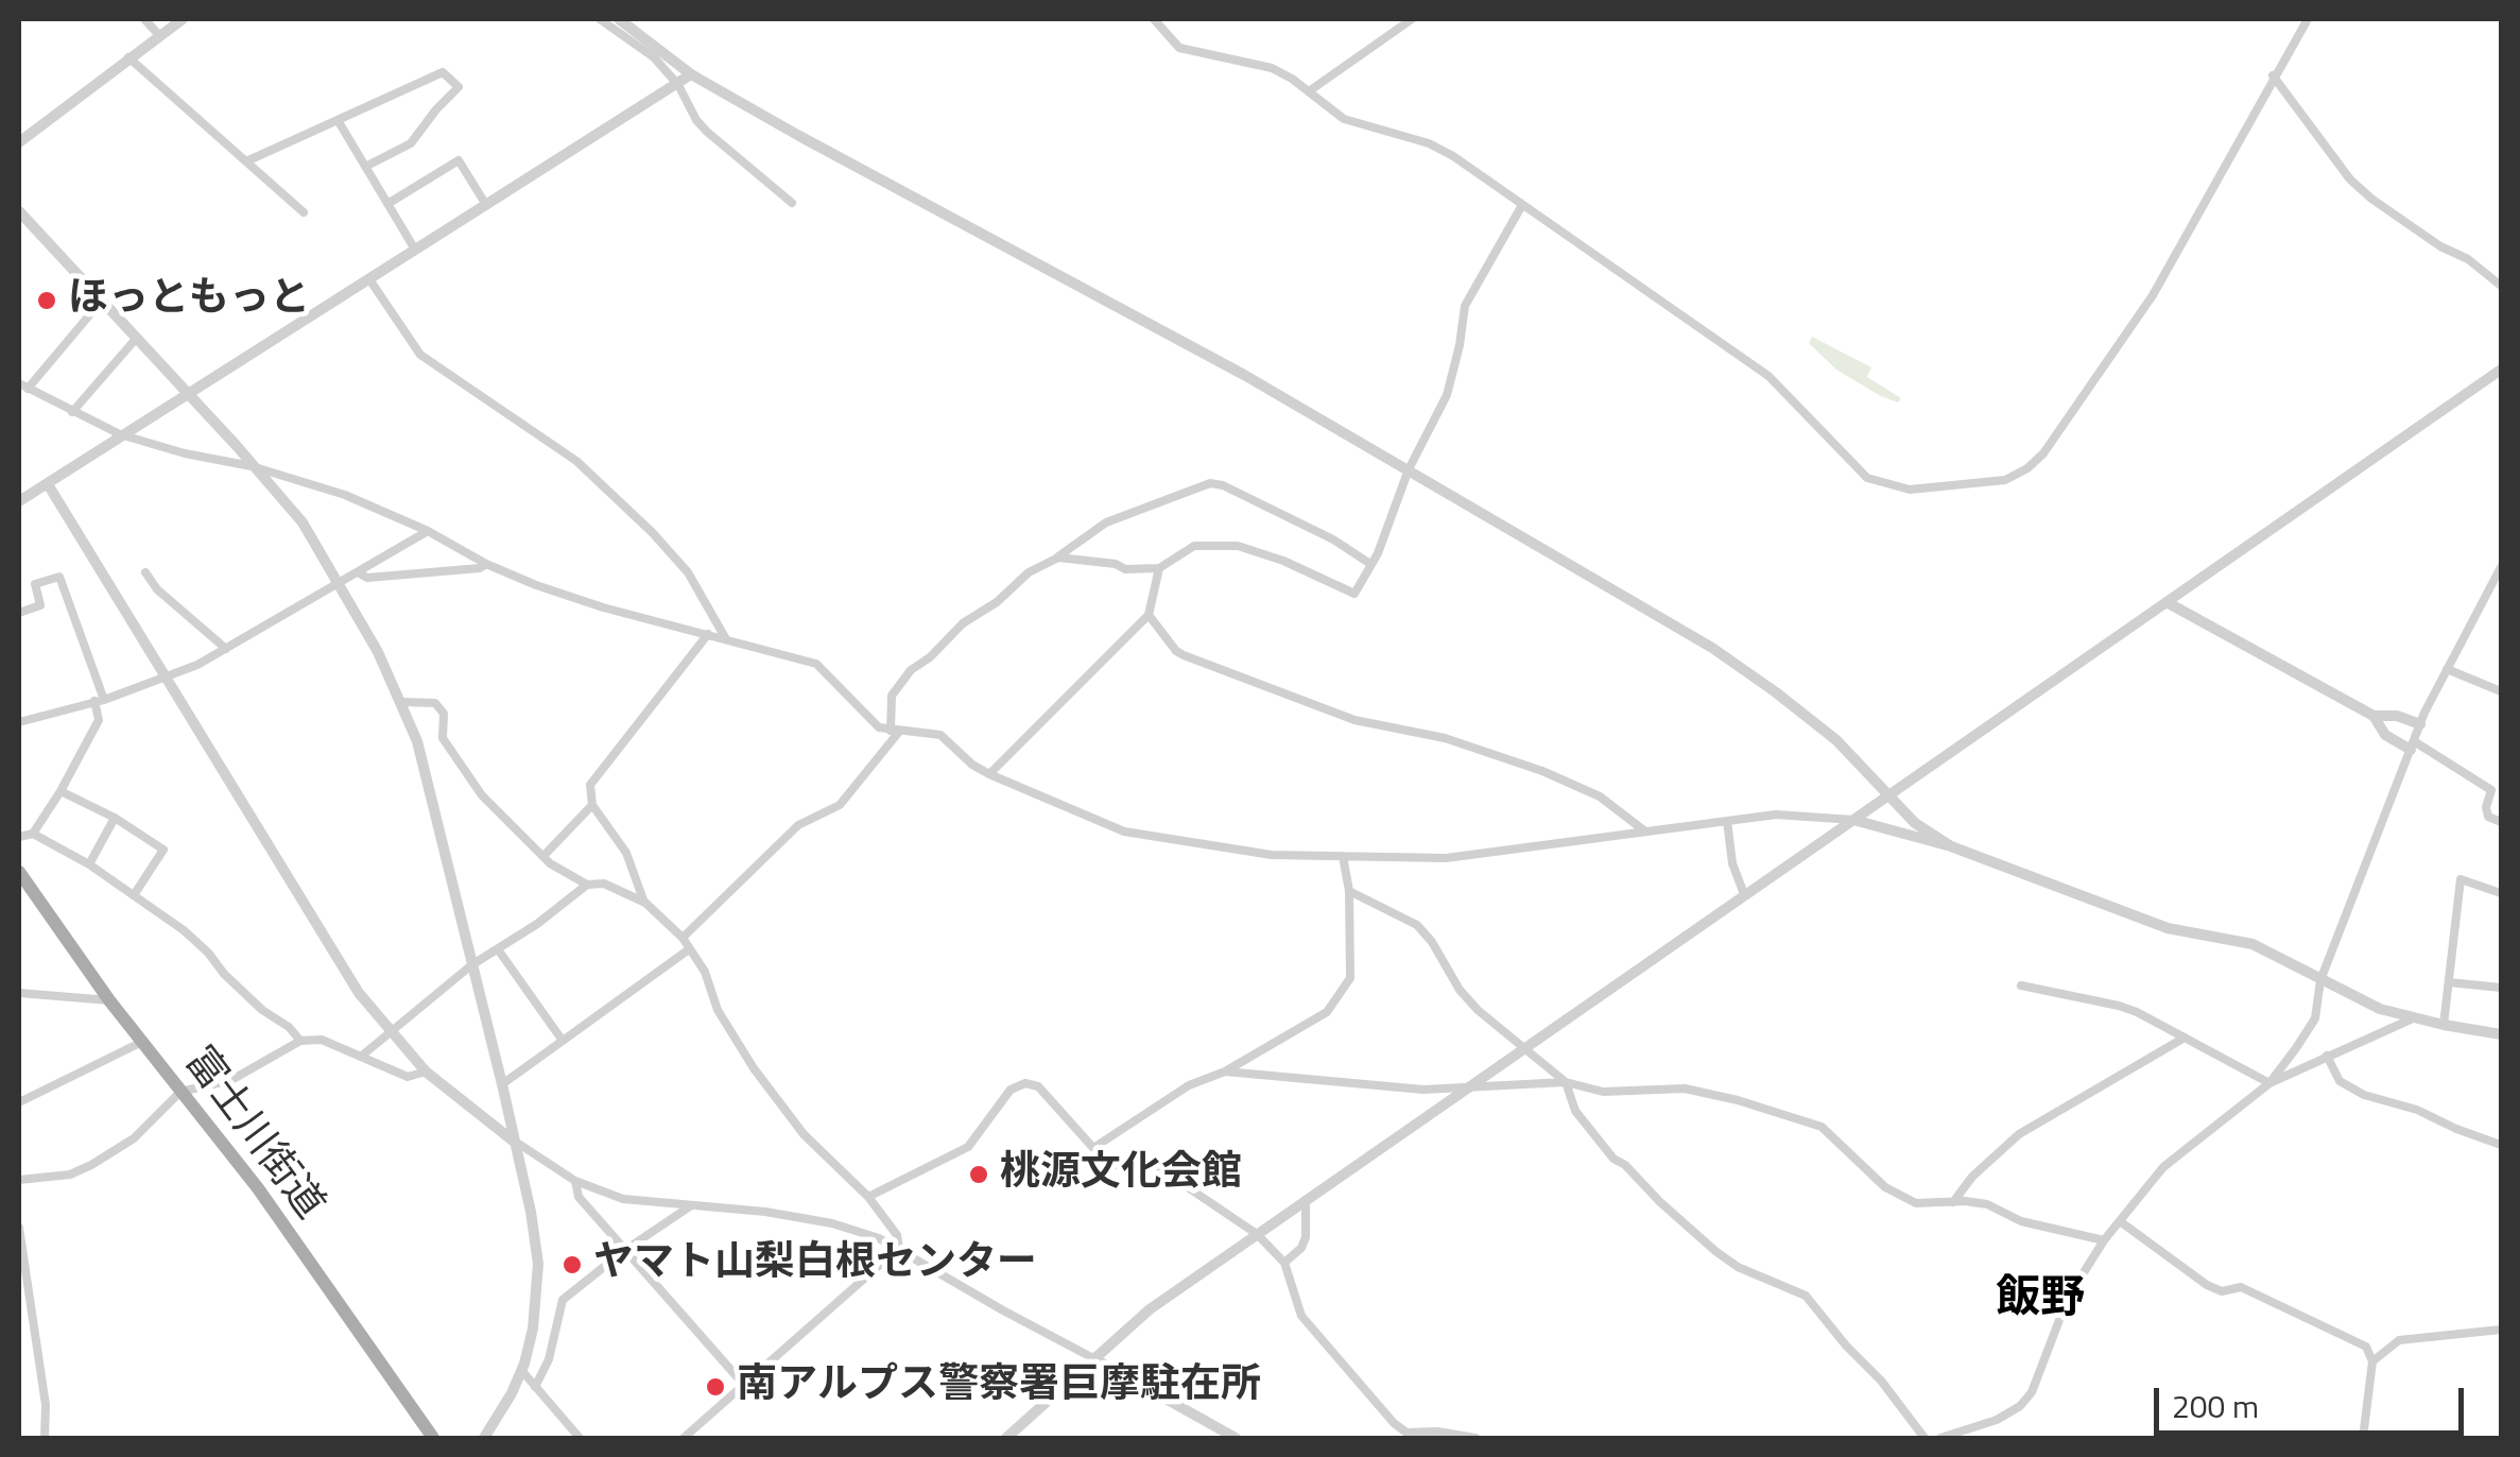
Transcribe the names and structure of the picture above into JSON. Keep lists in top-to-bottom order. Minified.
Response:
{"streets":{"main road":["富士川街道"]},"districts":["飯野"],"places":["ほっともっと","桃源文化会館","ヤマト山梨白根センター","南アルプス警察署巨摩駐在所"],"scale_bar":"200 m"}
